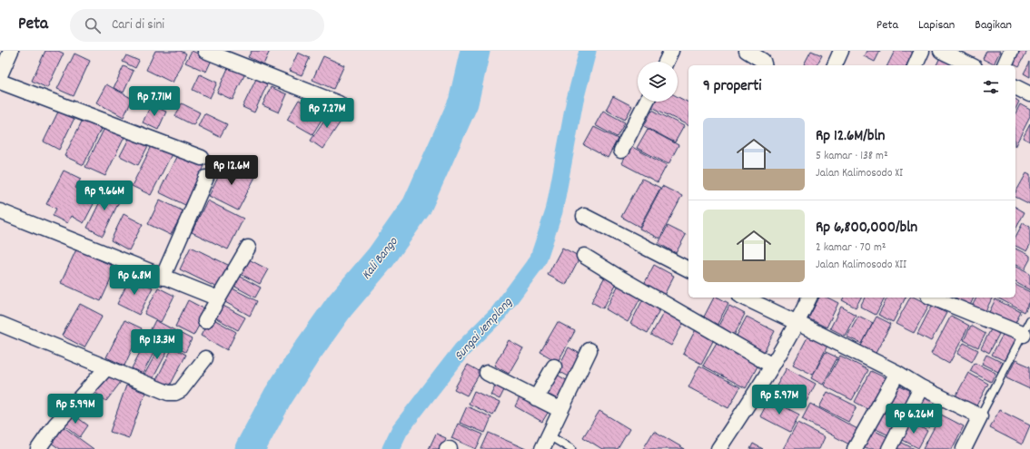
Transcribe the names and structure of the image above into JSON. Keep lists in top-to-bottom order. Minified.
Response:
{"water":["Kali Bango","Sungai Jemplong"],"page":{"header":"Peta","search":"Cari di sini","nav":["Peta","Lapisan","Bagikan"],"heading":"9 properti","price":["Rp 7.71M","Rp 7.27M","Rp 12.6M","Rp 9.66M","Rp 6.8M","Rp 13.3M","Rp 5.97M","Rp 5.99M","Rp 6.26M"],"list":[{"name":"Rp 12.6M/bln","note":"5 kamar · 138 m² · Jalan Kalimosodo XI"},{"name":"Rp 6,800,000/bln","note":"2 kamar · 70 m² · Jalan Kalimosodo XII"}]}}
